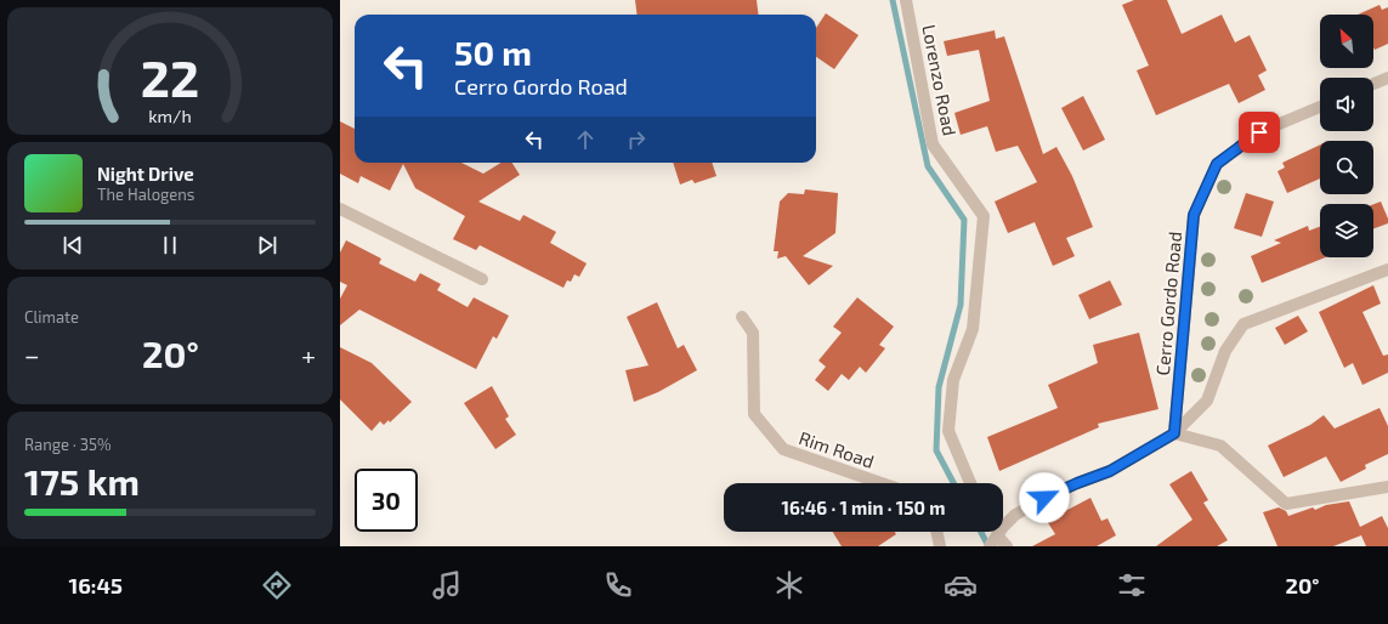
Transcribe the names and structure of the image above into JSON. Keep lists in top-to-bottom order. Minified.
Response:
{"streets":{"street":["Lorenzo Road","Cerro Gordo Road","Rim Road"]},"north":"top left","page":{"turn":["50 m","Cerro Gordo Road"],"song":["Night Drive","The Halogens"],"tile":["Climate",["Range · 35%","175 km"]],"heat":["−","20°","+"],"limit":"30","trip":"16:46 · 1 min · 150 m","tabs":["16:45","20°"],"gauge":["22","km/h"]}}
